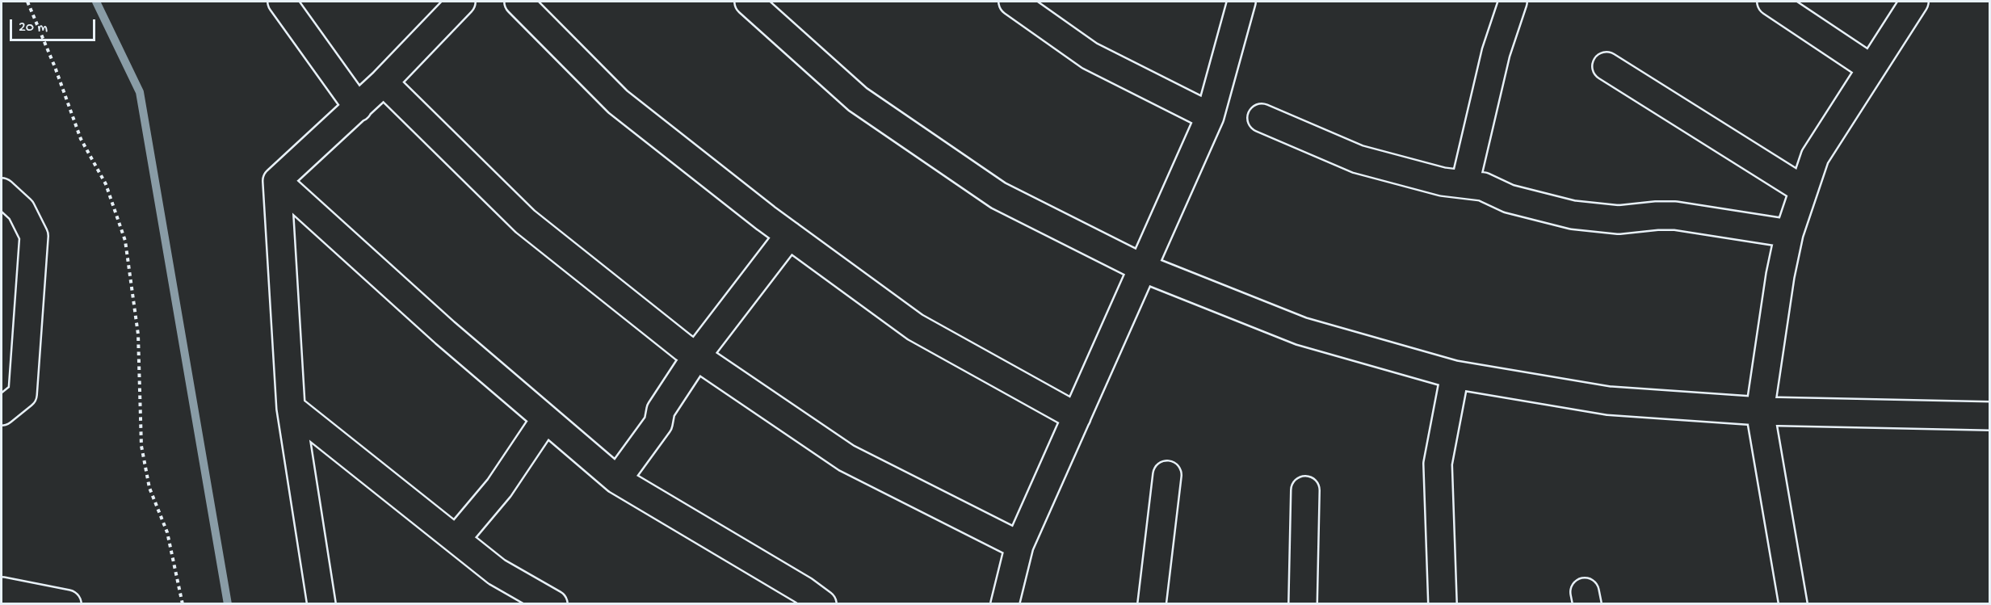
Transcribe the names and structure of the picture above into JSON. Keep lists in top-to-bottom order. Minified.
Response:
{"scale_bar":"20 m"}
